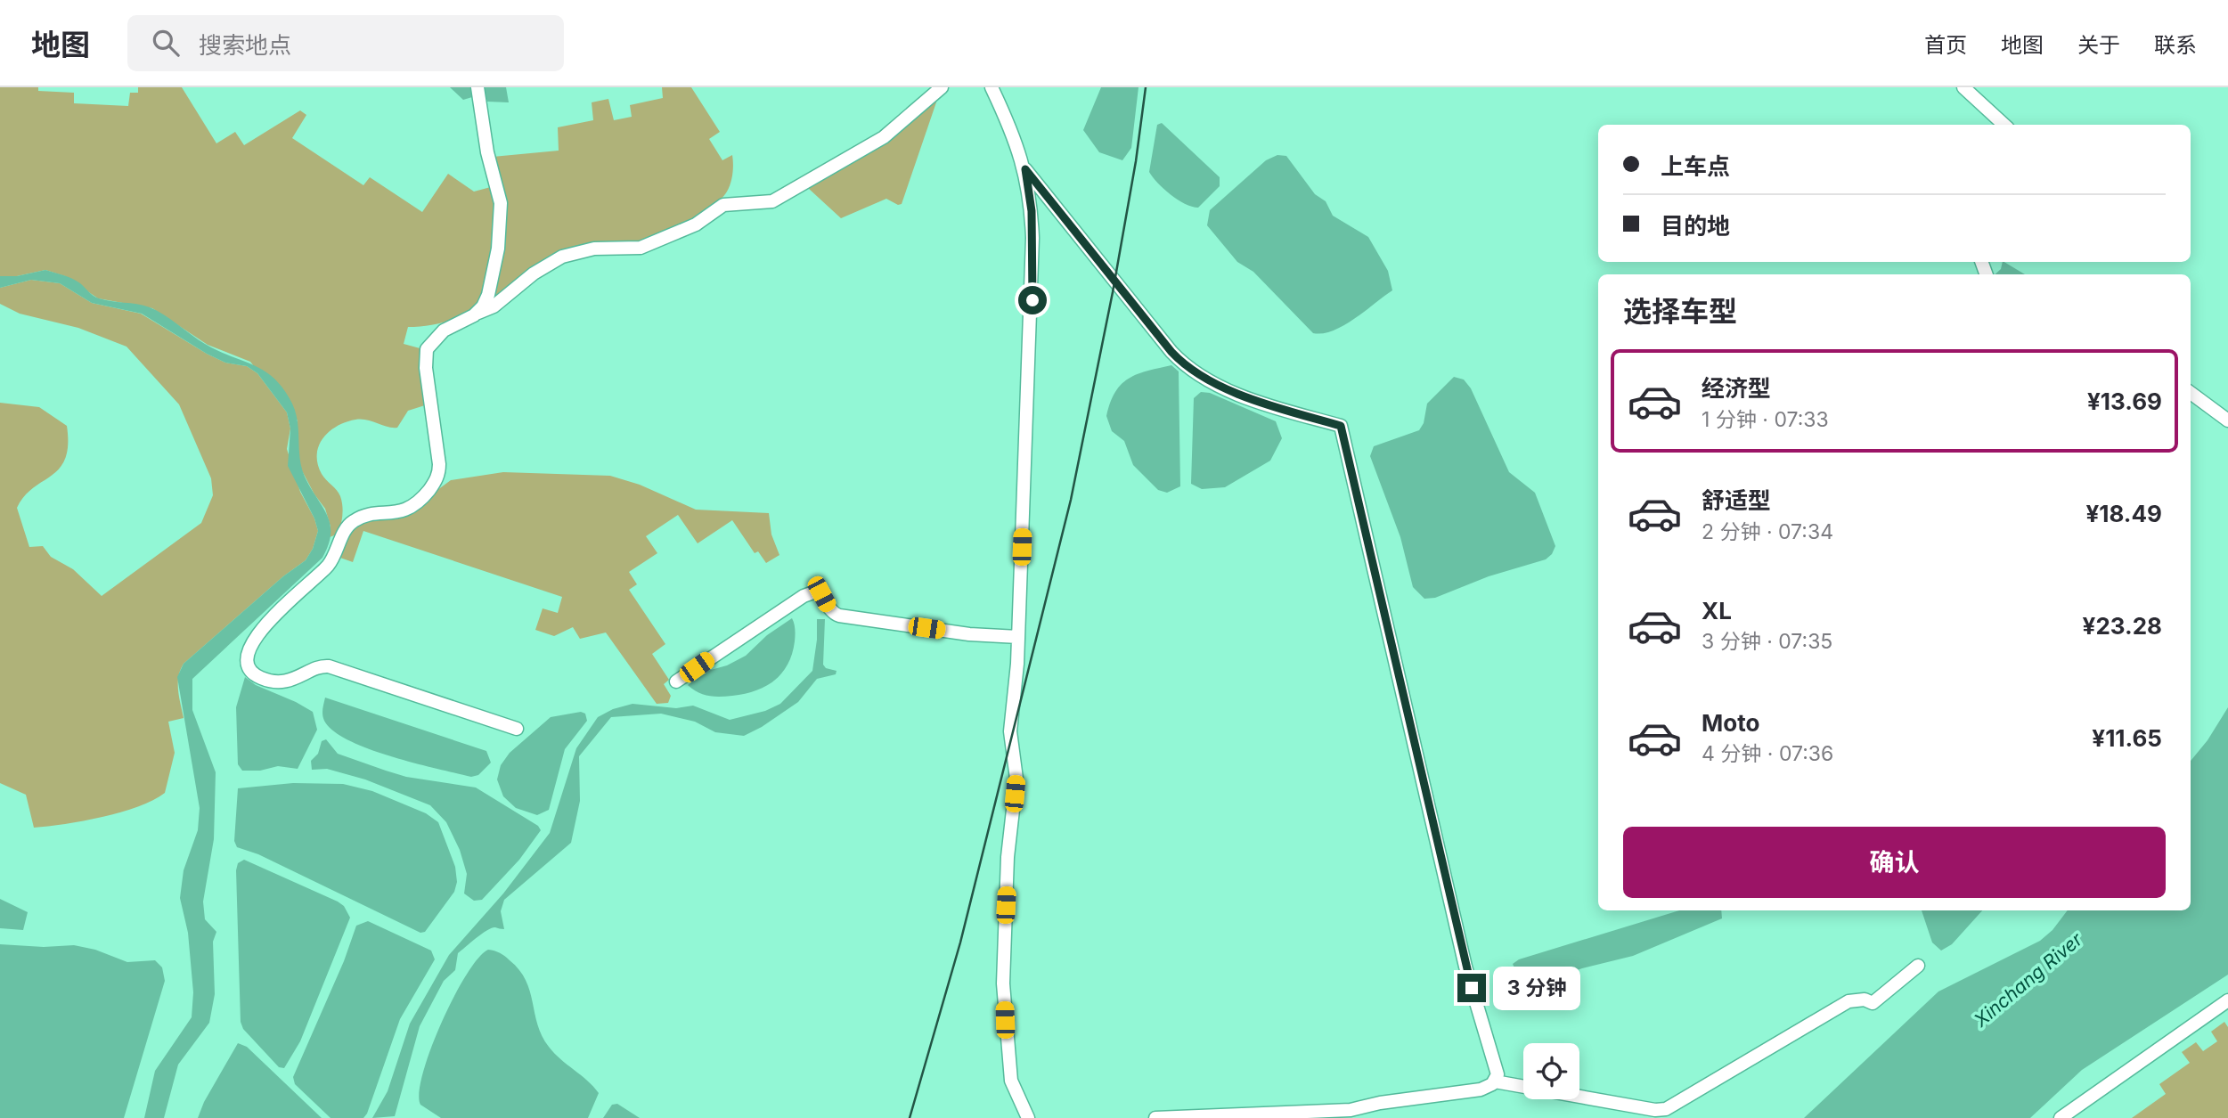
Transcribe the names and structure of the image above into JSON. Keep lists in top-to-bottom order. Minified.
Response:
{"water":["Xinchang River"],"page":{"header":"地图","search":"搜索地点","nav":["首页","地图","关于","联系"],"banner":["上车点","目的地"],"heading":"选择车型","list":[{"name":"经济型","note":"1 分钟 · 07:33","value":"¥13.69"},{"name":"舒适型","note":"2 分钟 · 07:34","value":"¥18.49"},{"name":"XL","note":"3 分钟 · 07:35","value":"¥23.28"},{"name":"Moto","note":"4 分钟 · 07:36","value":"¥11.65"}],"buttons":"确认","bubble":"3 分钟"}}
